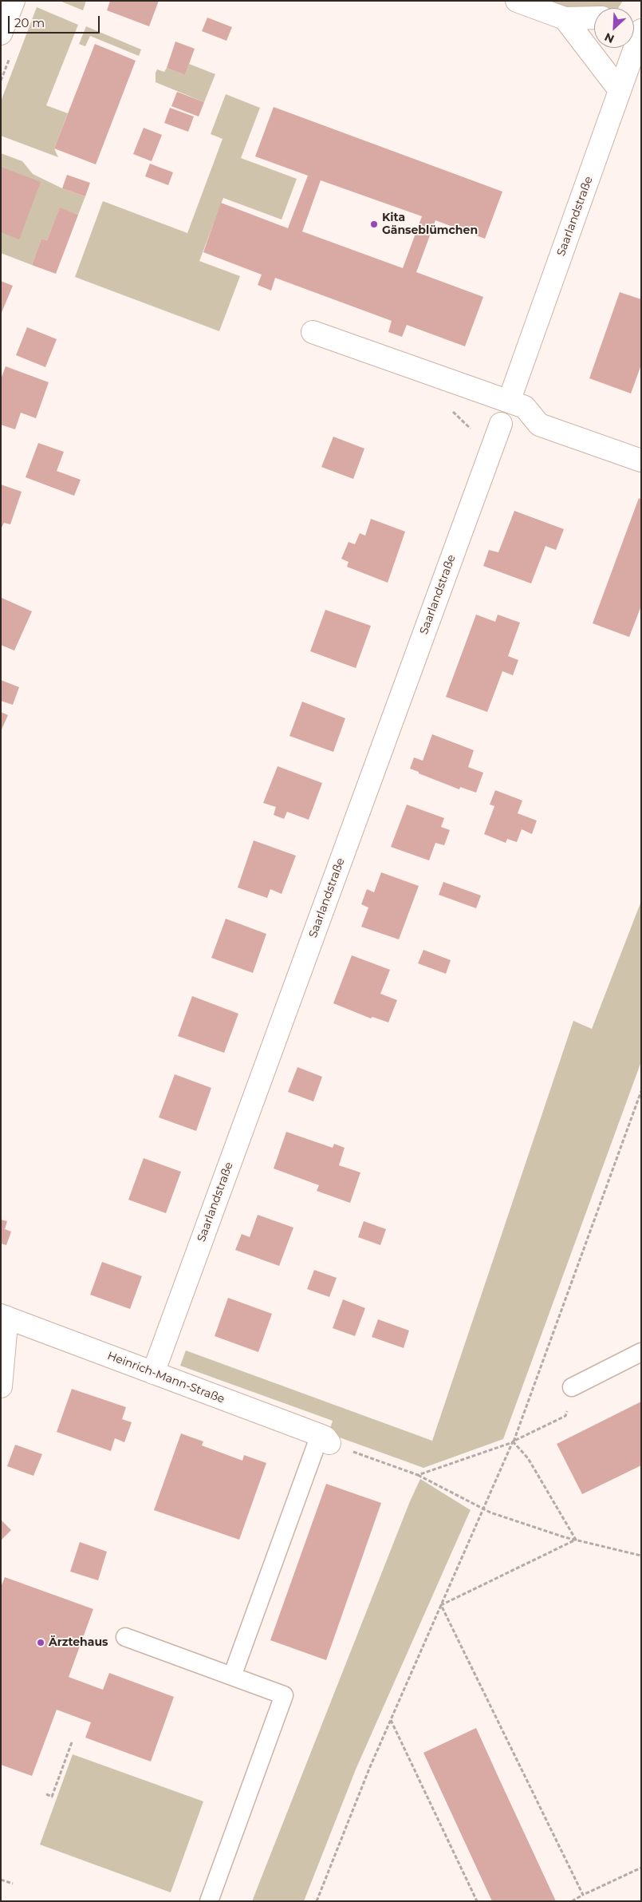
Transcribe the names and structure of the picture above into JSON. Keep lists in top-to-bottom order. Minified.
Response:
{"streets":{"street":["Saarlandstraße","Heinrich-Mann-Straße"]},"crossings":[["Saarlandstraße","Heinrich-Mann-Straße"]],"places":["Kita Gänseblümchen","Ärztehaus"],"scale_bar":"20 m","north":"bottom left"}
